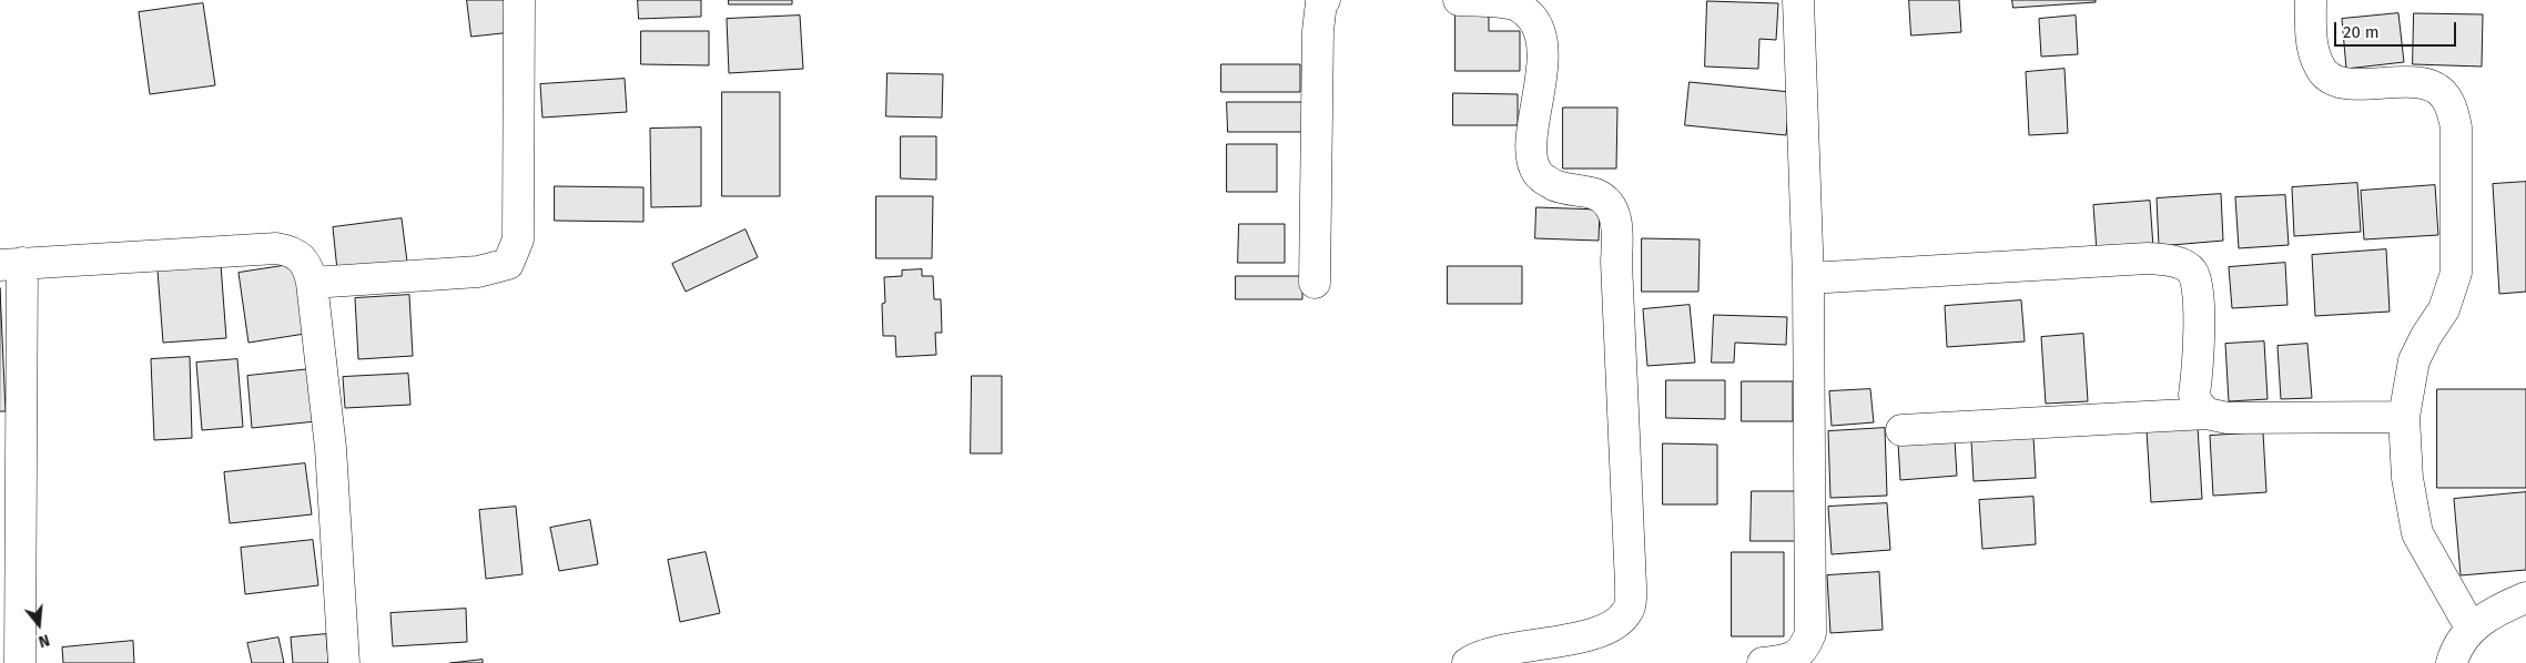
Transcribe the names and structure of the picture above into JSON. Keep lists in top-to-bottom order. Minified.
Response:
{"scale_bar":"20 m","north":"bottom"}
